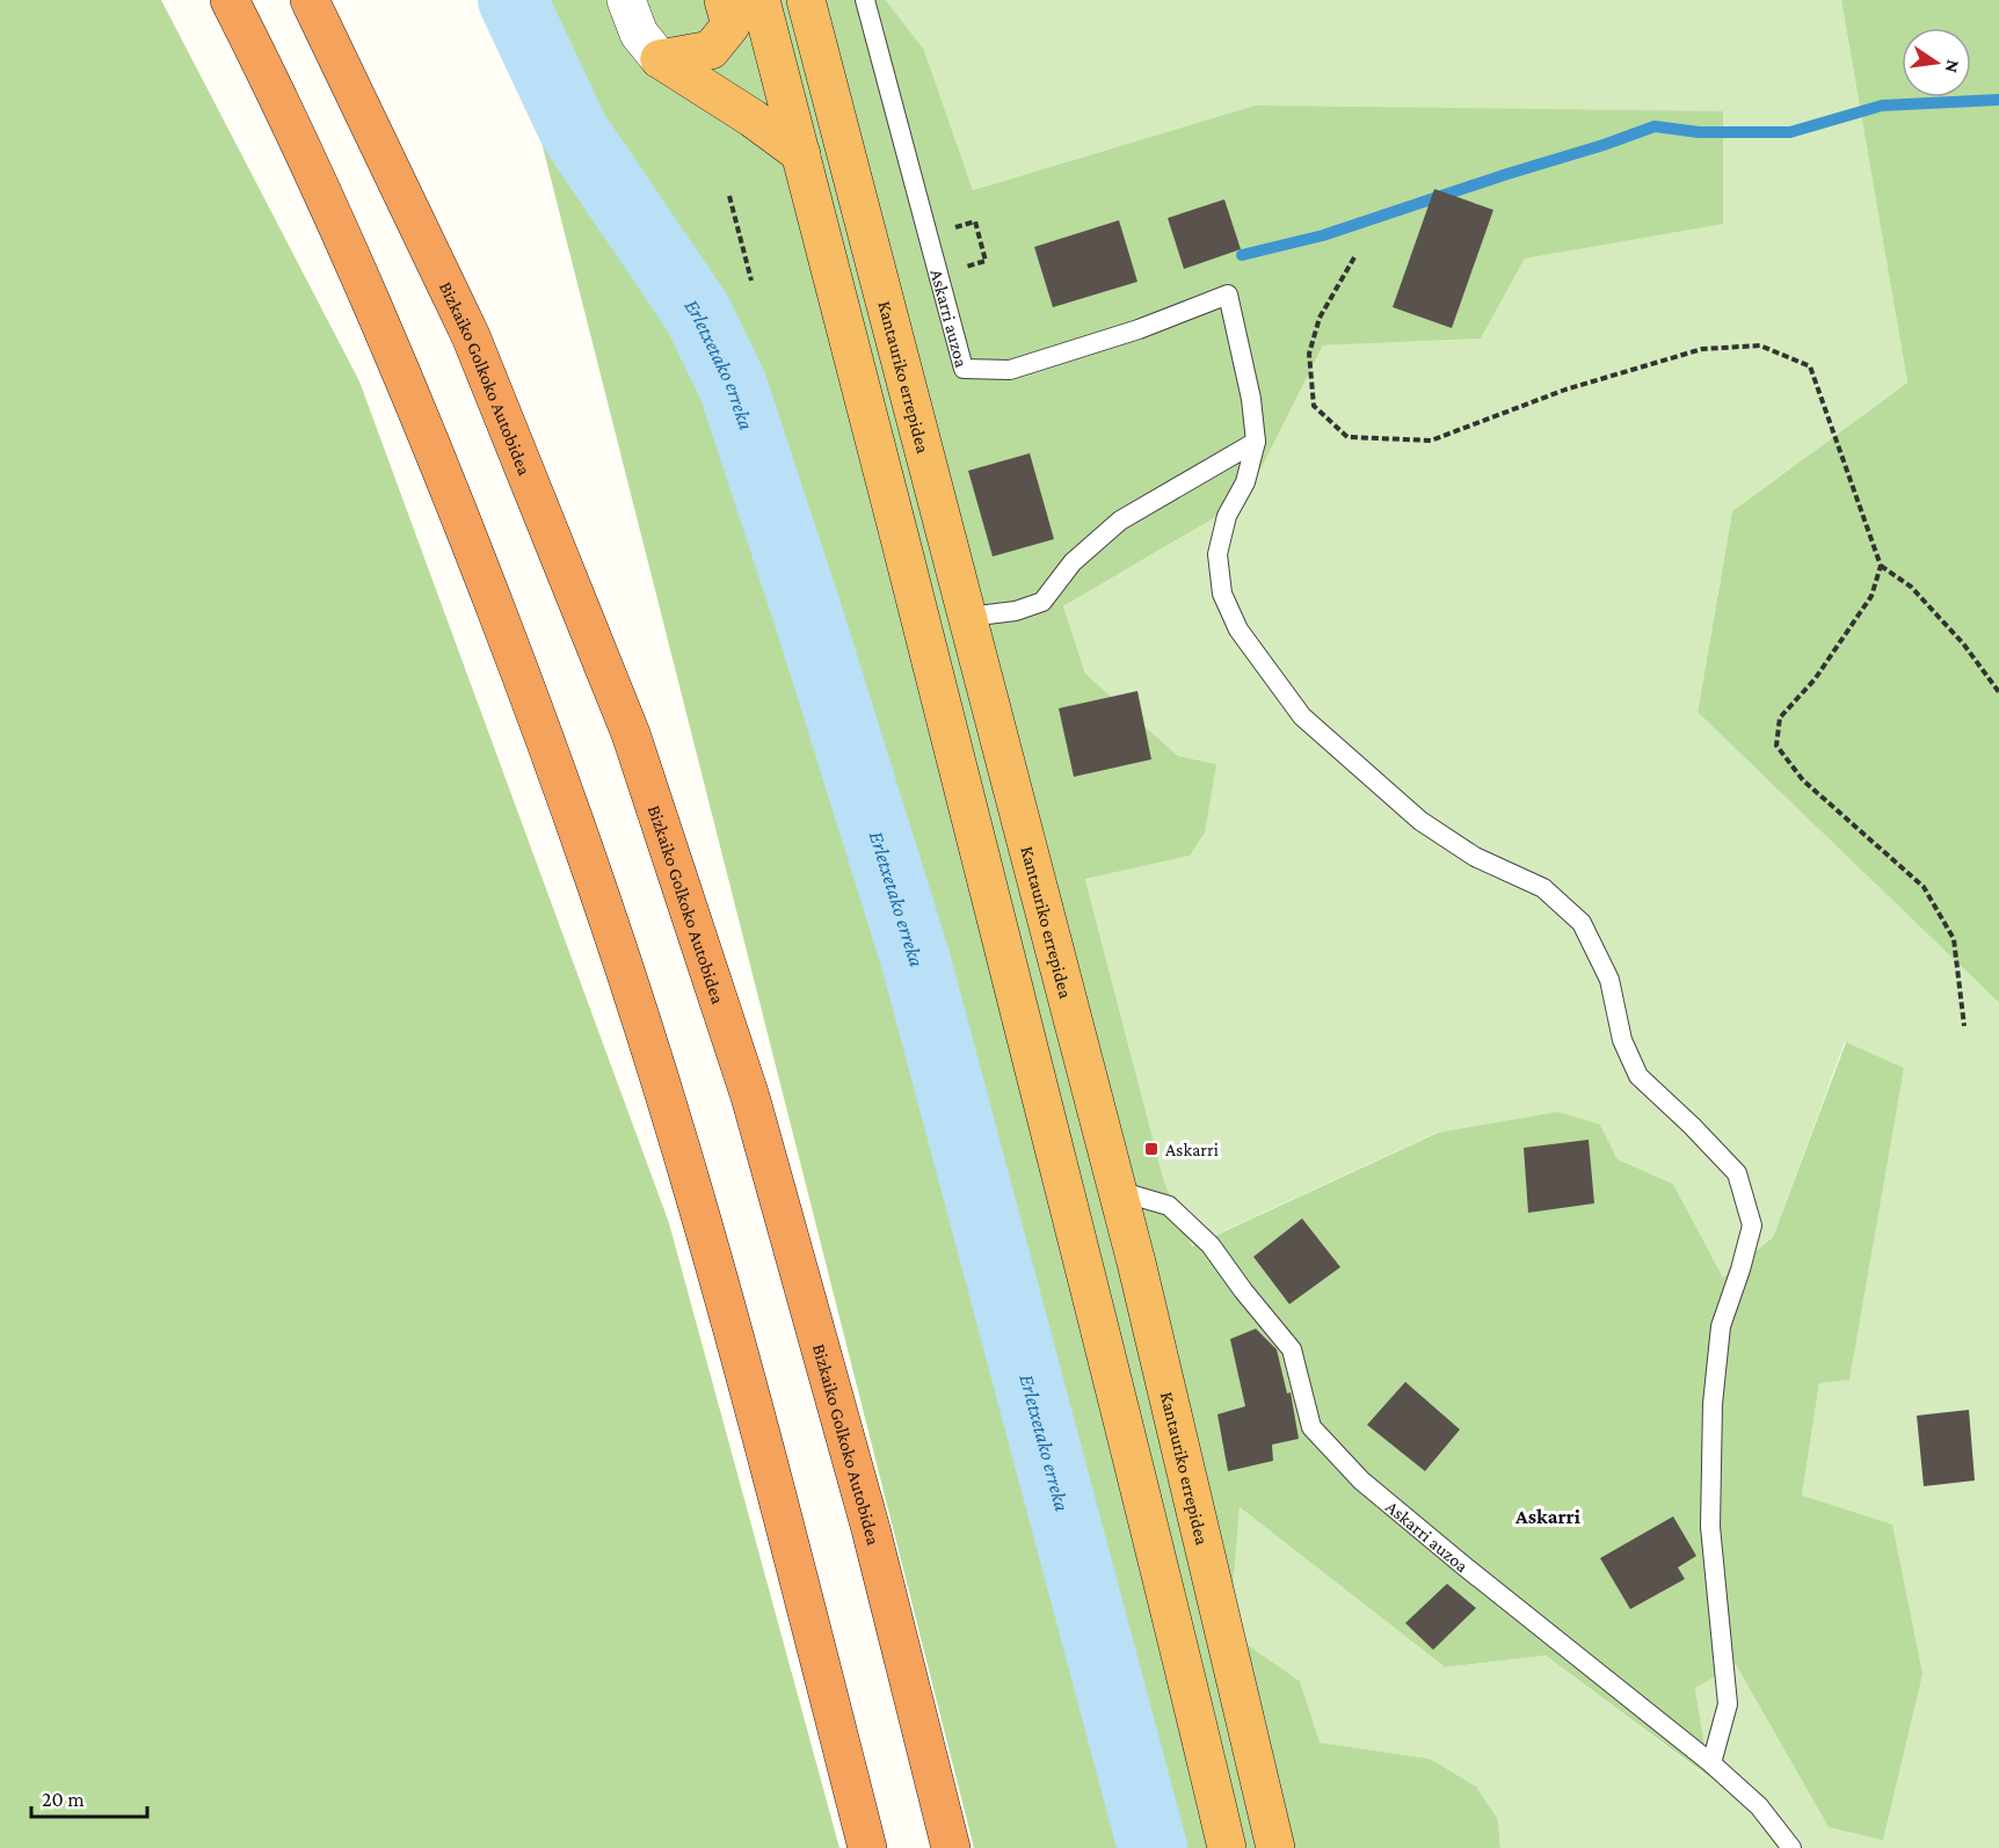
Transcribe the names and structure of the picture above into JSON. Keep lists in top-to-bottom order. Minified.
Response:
{"streets":{"highway":["Kantauriko errepidea","Bizkaiko Golkoko Autobidea"],"lane":["Askarri auzoa"]},"crossings":[["Askarri auzoa","Kantauriko errepidea"]],"districts":["Askarri"],"water":["Erletxetako erreka"],"places":{"transit":["Askarri"]},"scale_bar":"20 m","north":"right"}
